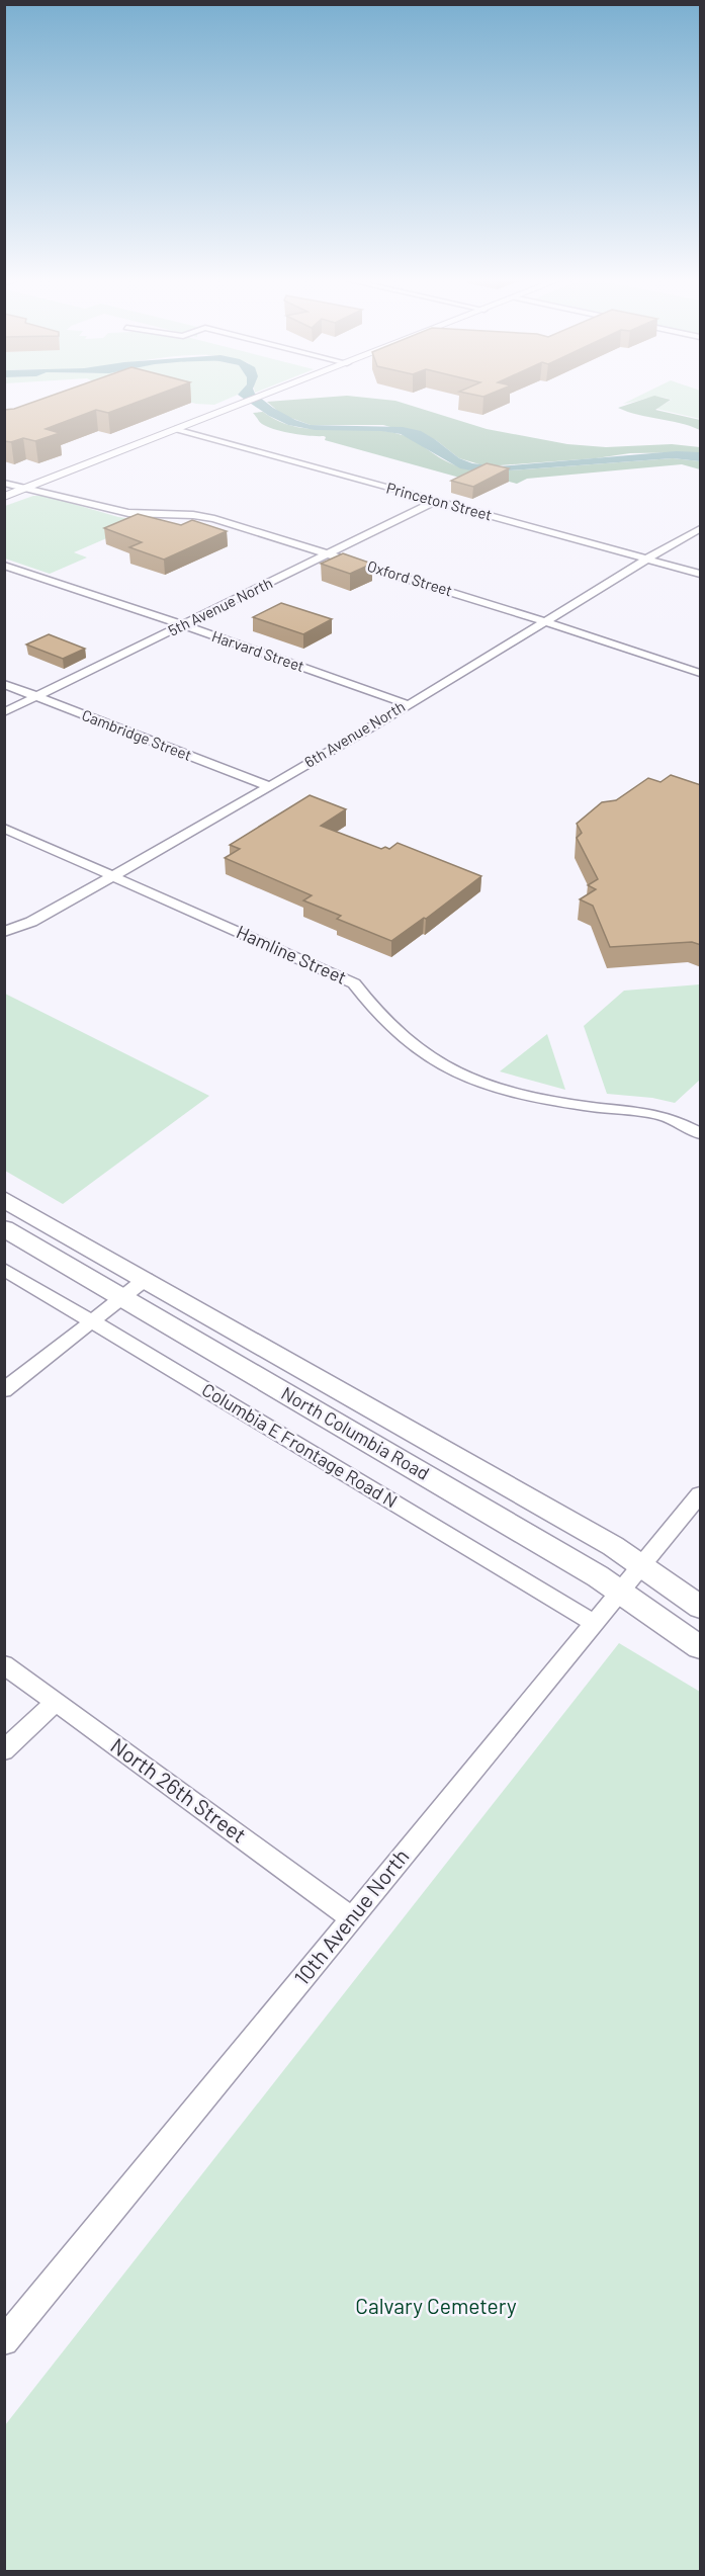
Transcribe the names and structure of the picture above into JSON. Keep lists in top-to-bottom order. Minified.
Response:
{"streets":{"main road":["North Columbia Road"],"street":["Princeton Street","Oxford Street","5th Avenue North","Harvard Street","6th Avenue North","Cambridge Street","Hamline Street","Columbia E Frontage Road N","North 26th Street","10th Avenue North"]},"crossings":[["Princeton Street","5th Avenue North"],["Princeton Street","6th Avenue North"],["Oxford Street","5th Avenue North"],["Oxford Street","6th Avenue North"],["5th Avenue North","Harvard Street"],["5th Avenue North","Cambridge Street"],["Harvard Street","6th Avenue North"],["6th Avenue North","Cambridge Street"],["6th Avenue North","Hamline Street"],["North Columbia Road","10th Avenue North"],["Columbia E Frontage Road N","10th Avenue North"],["North 26th Street","10th Avenue North"]],"parks":["Calvary Cemetery"]}
